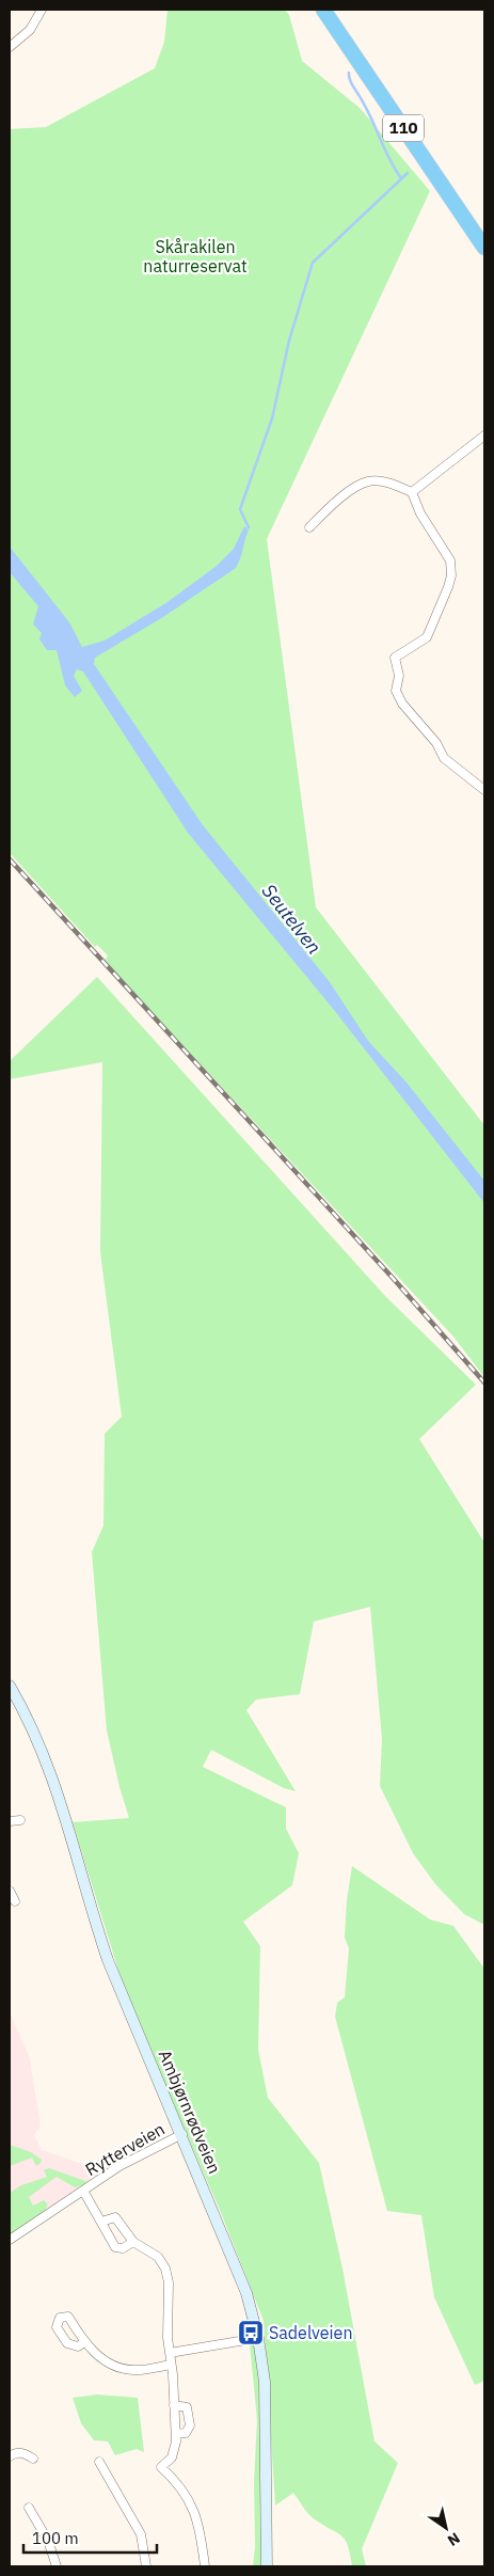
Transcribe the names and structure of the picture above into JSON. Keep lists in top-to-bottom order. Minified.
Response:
{"streets":{"highway":["110"],"street":["Ambjørnrødveien","Rytterveien"]},"crossings":[["Ambjørnrødveien","Rytterveien"]],"water":["Seutelven"],"parks":["Skårakilen naturreservat"],"places":{"bus stop":["Sadelveien"]},"scale_bar":"100 m","north":"bottom right"}
